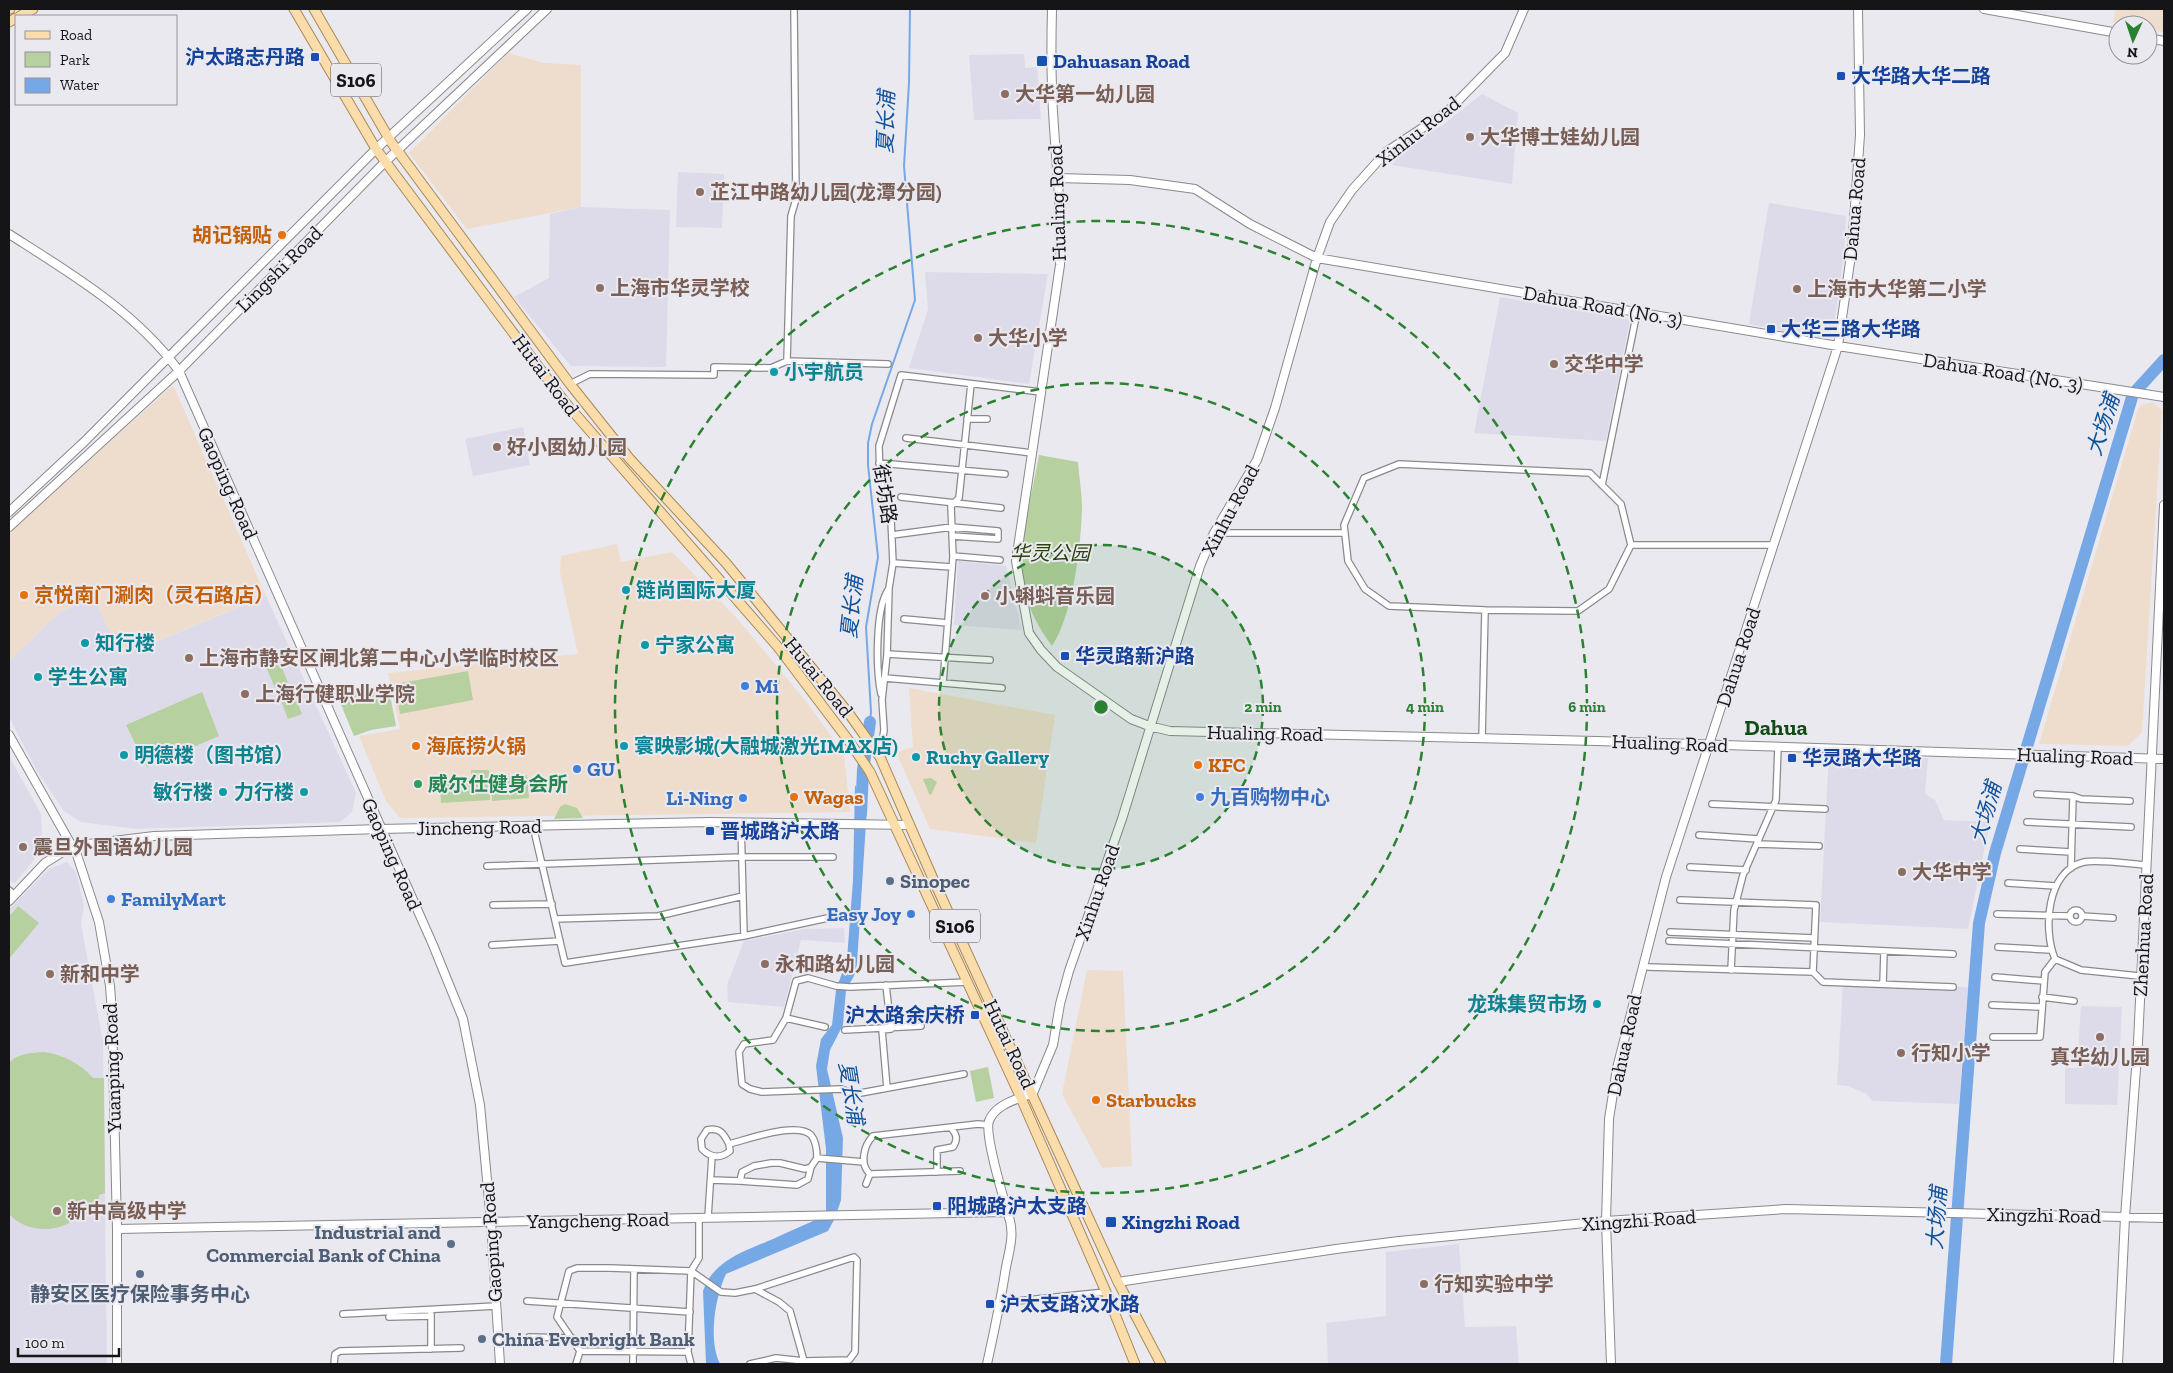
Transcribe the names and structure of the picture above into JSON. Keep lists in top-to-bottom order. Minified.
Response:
{"streets":{"main road":["S106","Hutai Road"],"street":["Xinhu Road","Hualing Road","Dahua Road","Lingshi Road","Dahua Road (No. 3)","Gaoping Road","街坊路","Jincheng Road","Zhenhua Road","Yuanping Road","Xingzhi Road","Yangcheng Road"]},"crossings":[["Xinhu Road","Hualing Road"],["Xinhu Road","Dahua Road (No. 3)"],["Xinhu Road","Hutai Road"],["Hualing Road","Dahua Road"],["Hualing Road","Dahua Road (No. 3)"],["Hualing Road","街坊路"],["Hualing Road","Zhenhua Road"],["Dahua Road","Dahua Road (No. 3)"],["Dahua Road","Xingzhi Road"],["Lingshi Road","Hutai Road"],["Lingshi Road","Gaoping Road"],["Hutai Road","街坊路"],["Hutai Road","Jincheng Road"],["Hutai Road","Xingzhi Road"],["Gaoping Road","Jincheng Road"],["Gaoping Road","Yangcheng Road"],["Jincheng Road","Yuanping Road"],["Zhenhua Road","Xingzhi Road"],["Yuanping Road","Yangcheng Road"]],"districts":["Dahua"],"water":["夏长浦","大场浦"],"parks":["华灵公园"],"places":{"transit":["沪太路志丹路","Dahuasan Road","大华路大华二路","大华三路大华路","华灵路新沪路","华灵路大华路","晋城路沪太路","沪太路余庆桥","阳城路沪太支路","Xingzhi Road","沪太支路汶水路"],"other":["大华第一幼儿园","大华博士娃幼儿园","芷江中路幼儿园(龙潭分园)","胡记锅贴","上海市华灵学校","上海市大华第二小学","大华小学","交华中学","小宇航员","好小囡幼儿园","链尚国际大厦","京悦南门涮肉（灵石路店）","小蝌蚪音乐园","知行楼","宁家公寓","上海市静安区闸北第二中心小学临时校区","学生公寓","Mi","上海行健职业学院","海底捞火锅","寰映影城(大融城激光IMAX店)","明德楼（图书馆）","Ruchy Gallery","KFC","GU","威尔仕健身会所","敏行楼","力行楼","Wagas","九百购物中心","Li-Ning","震旦外国语幼儿园","大华中学","Sinopec","FamilyMart","Easy Joy","永和路幼儿园","新和中学","龙珠集贸市场","真华幼儿园","行知小学","Starbucks","新中高级中学","Industrial and Commercial Bank of China","静安区医疗保险事务中心","行知实验中学","China Everbright Bank"]},"legend":["Road","Park","Water"],"scale_bar":"100 m","north":"bottom","rings":["2 min","4 min","6 min"]}
